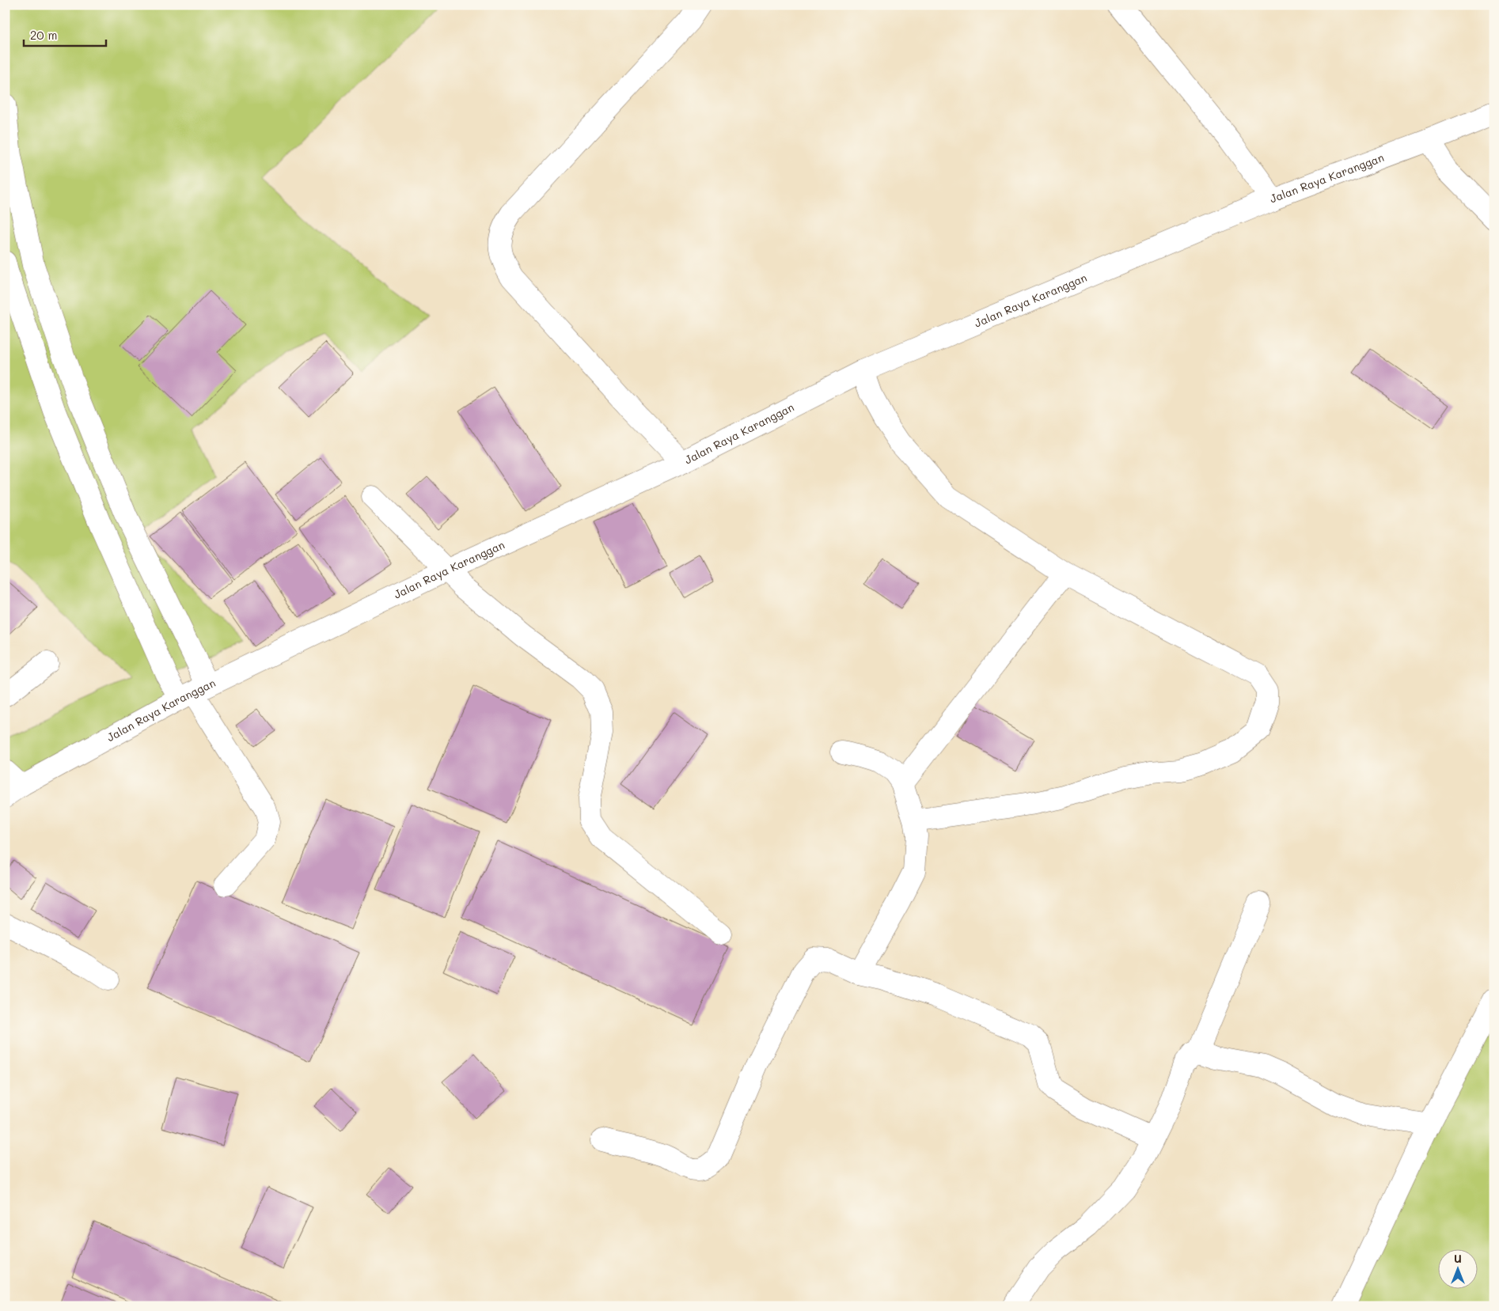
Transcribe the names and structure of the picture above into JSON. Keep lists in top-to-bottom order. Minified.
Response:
{"streets":{"street":["Jalan Raya Karanggan"]},"scale_bar":"20 m","north":"top"}
